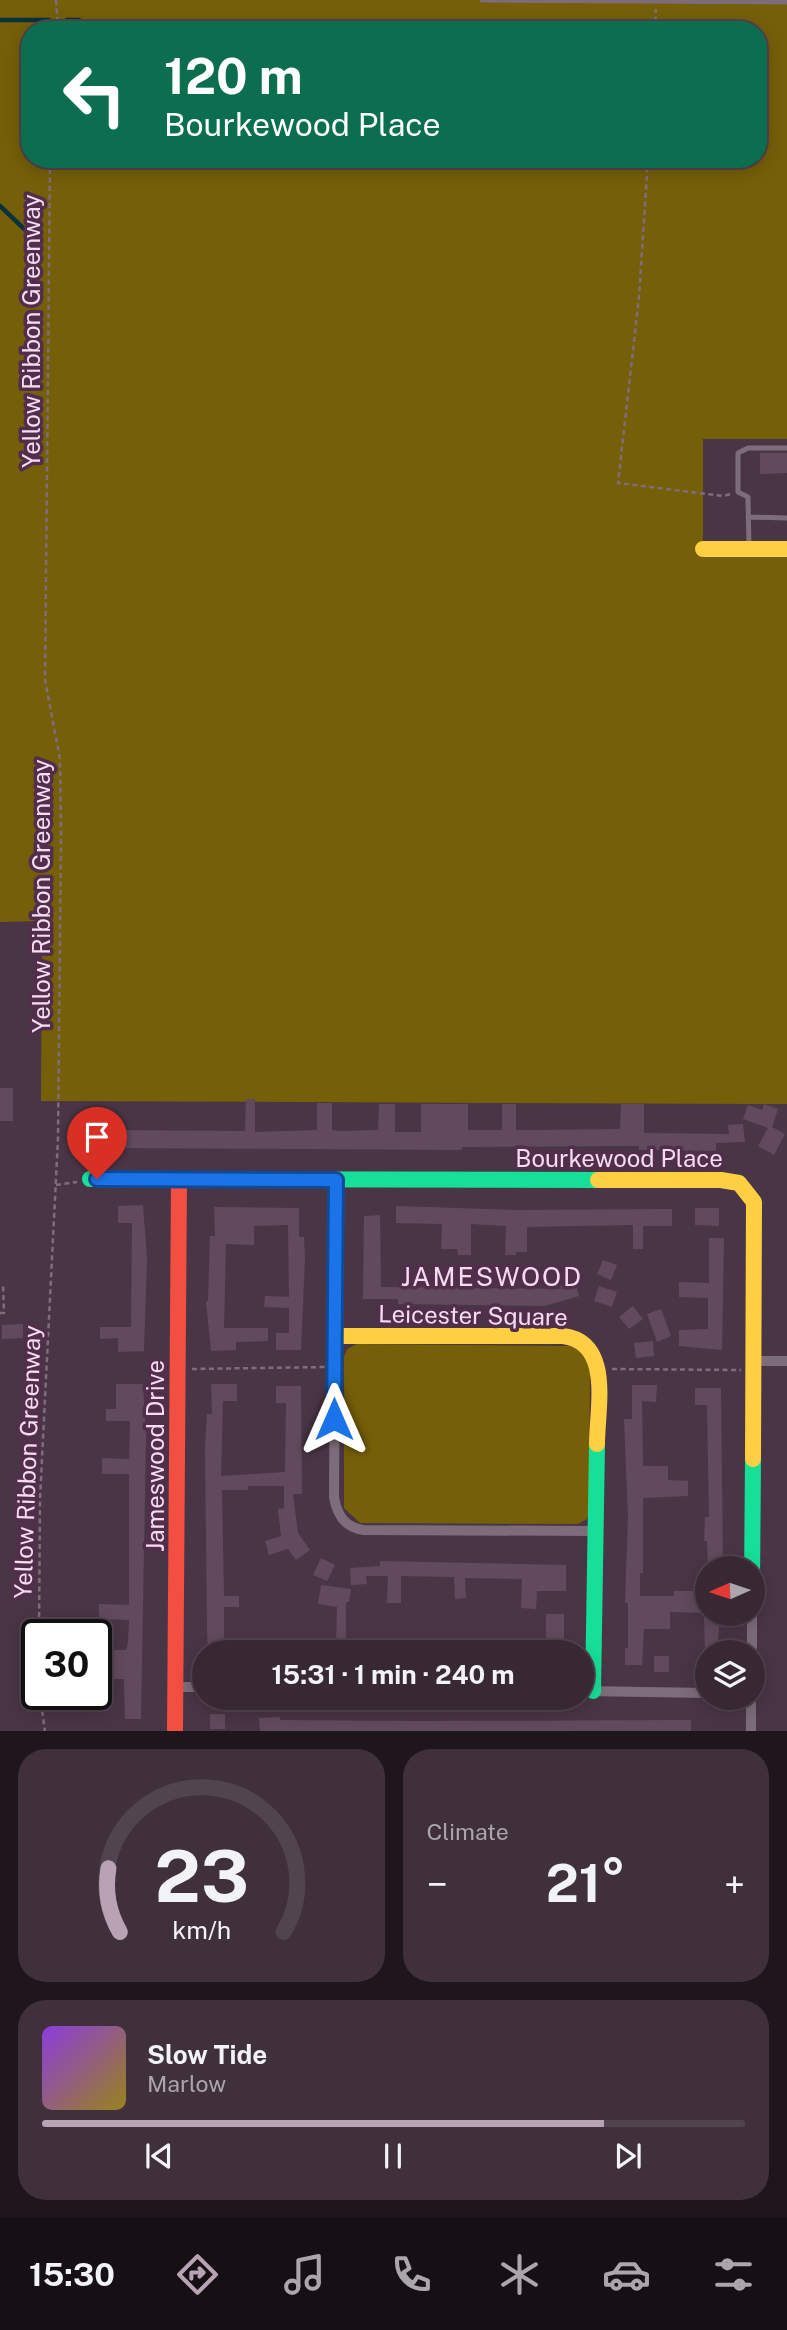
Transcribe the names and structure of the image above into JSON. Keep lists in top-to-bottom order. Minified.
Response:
{"streets":{"street":["Bourkewood Place","Leicester Square","Jameswood Drive"],"path":["Yellow Ribbon Greenway"]},"crossings":[["Bourkewood Place","Jameswood Drive"]],"districts":["JAMESWOOD"],"north":"left","page":{"turn":["120 m","Bourkewood Place"],"limit":"30","trip":"15:31 · 1 min · 240 m","tile":"Climate","heat":["−","21°","+"],"song":["Slow Tide","Marlow"],"tabs":"15:30","gauge":["23","km/h"]}}
